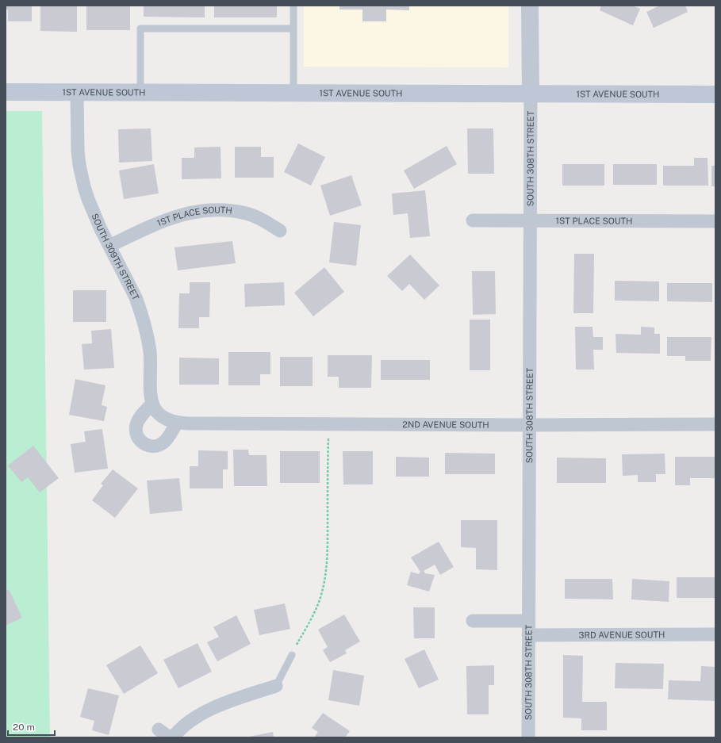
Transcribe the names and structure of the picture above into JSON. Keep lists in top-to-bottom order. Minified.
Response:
{"streets":{"main road":["1ST AVENUE SOUTH"],"street":["SOUTH 308TH STREET","1ST PLACE SOUTH","SOUTH 309TH STREET","2ND AVENUE SOUTH","3RD AVENUE SOUTH"]},"crossings":[["1ST AVENUE SOUTH","SOUTH 308TH STREET"],["1ST AVENUE SOUTH","SOUTH 309TH STREET"],["SOUTH 308TH STREET","1ST PLACE SOUTH"],["SOUTH 308TH STREET","2ND AVENUE SOUTH"],["SOUTH 308TH STREET","3RD AVENUE SOUTH"],["1ST PLACE SOUTH","SOUTH 309TH STREET"],["SOUTH 309TH STREET","2ND AVENUE SOUTH"]],"scale_bar":"20 m"}
